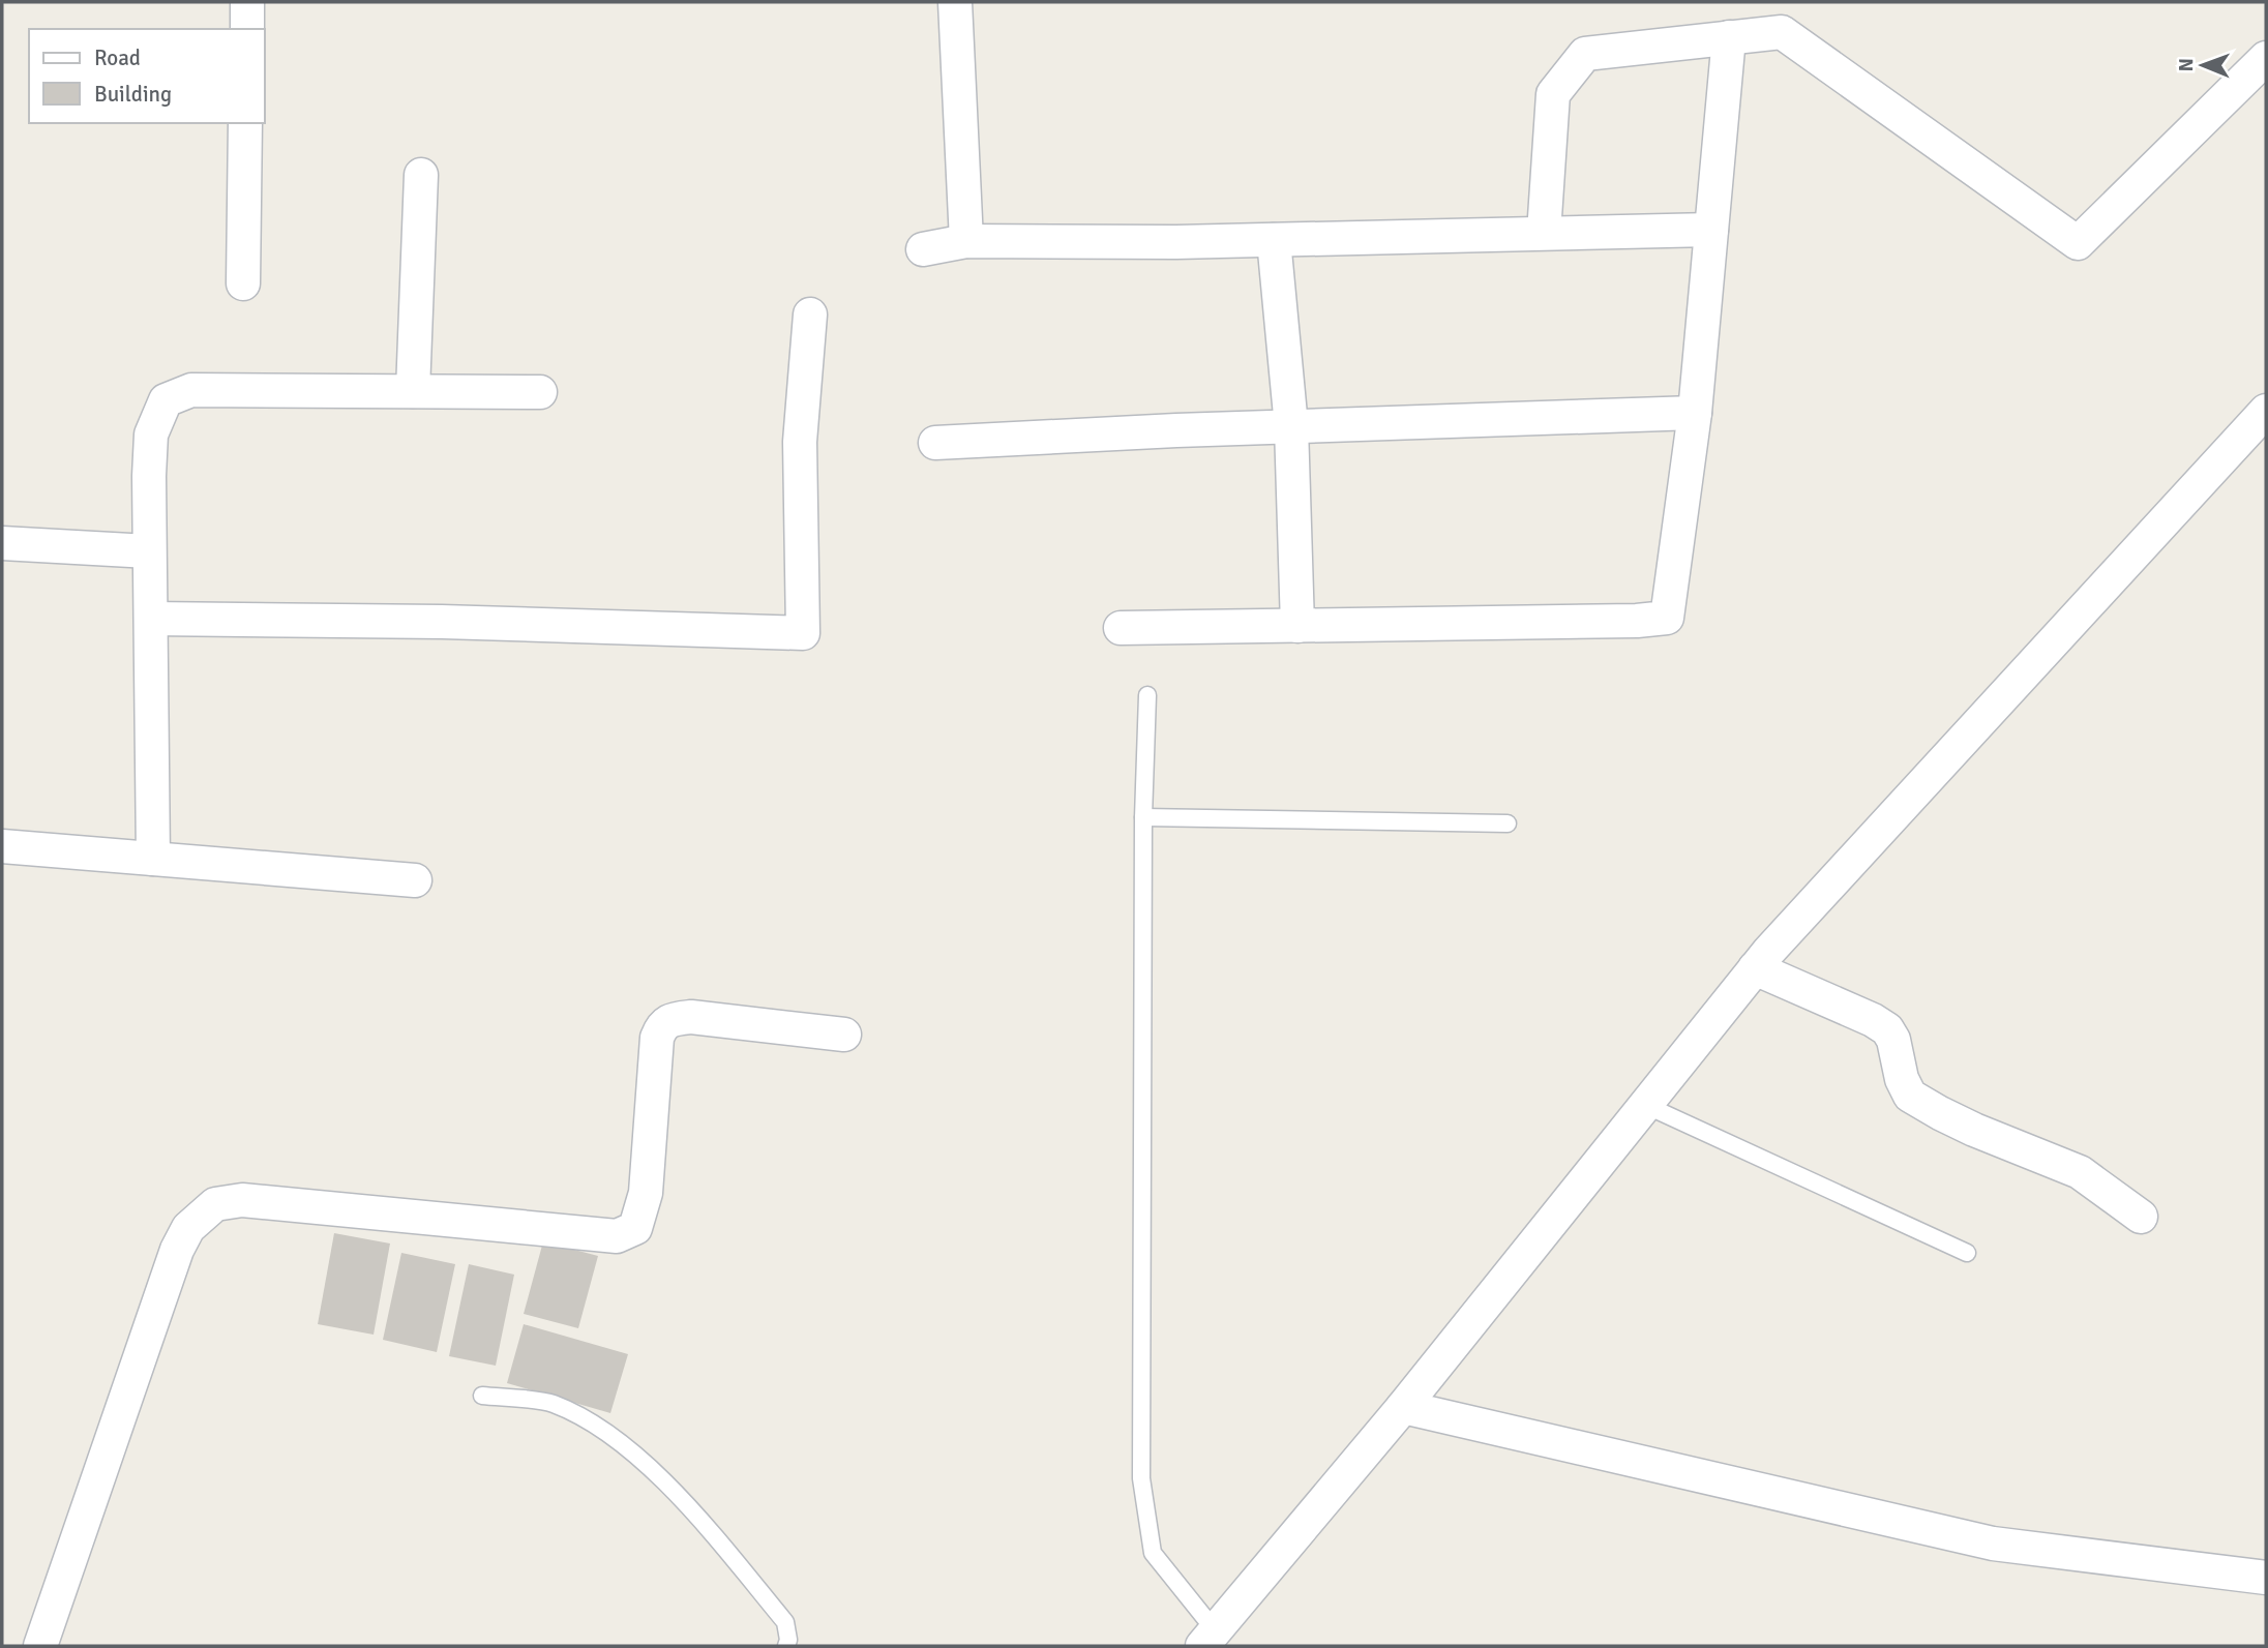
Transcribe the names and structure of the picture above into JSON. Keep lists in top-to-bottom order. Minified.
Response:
{"legend":["Road","Building"],"north":"left"}
